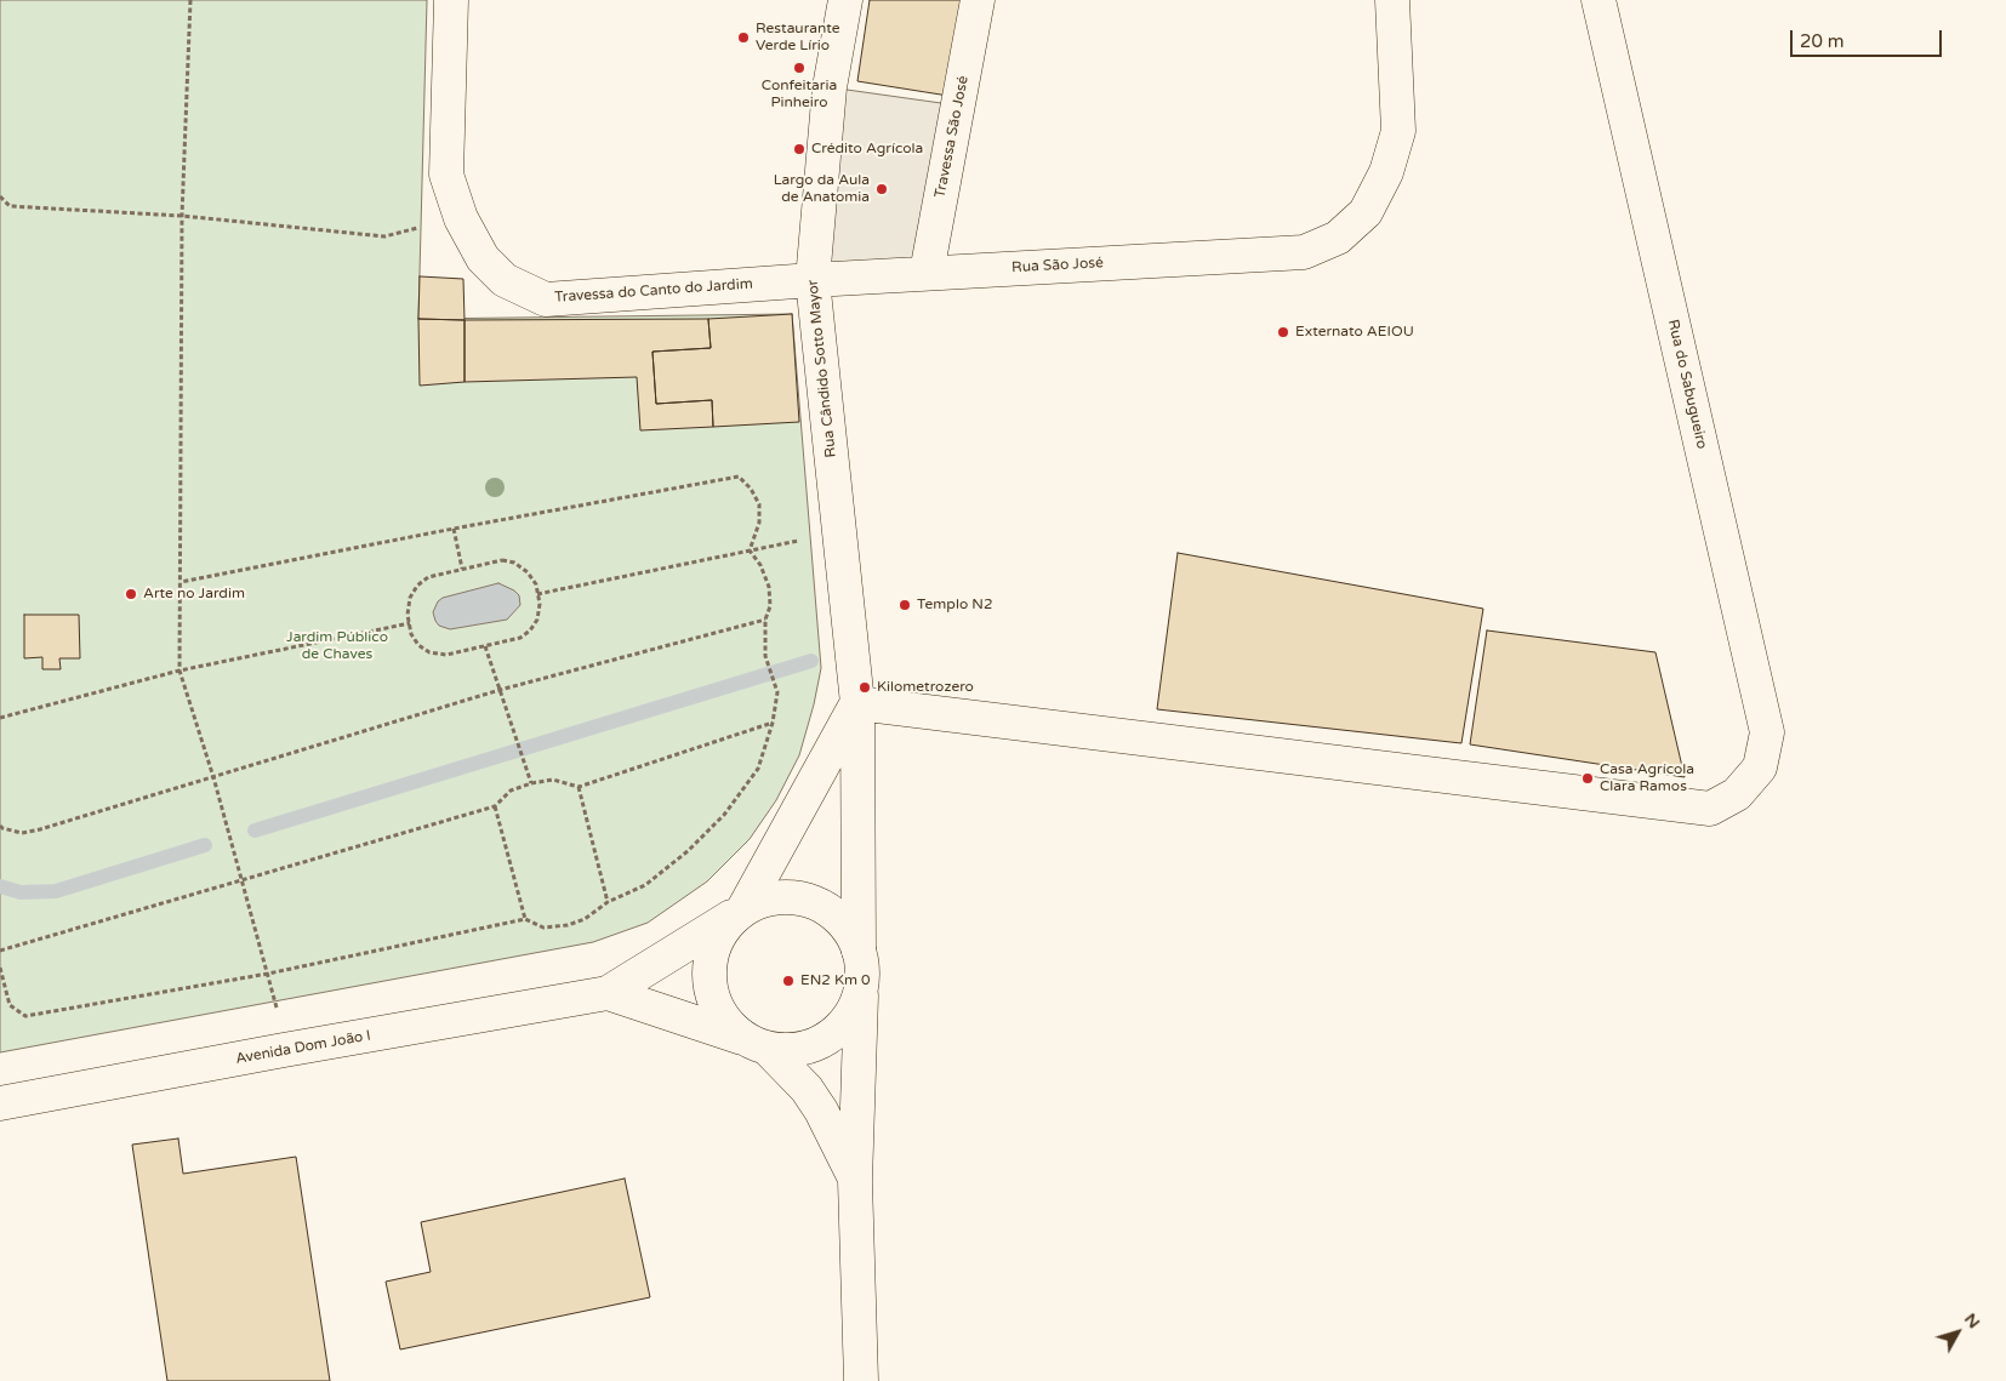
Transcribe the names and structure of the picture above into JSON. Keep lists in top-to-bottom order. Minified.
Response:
{"streets":{"street":["Travessa São José","Rua São José","Travessa do Canto do Jardim","Rua Cândido Sotto Mayor","Rua do Sabugueiro","Avenida Dom João I"]},"crossings":[["Travessa São José","Rua São José"],["Rua São José","Travessa do Canto do Jardim"],["Rua São José","Rua Cândido Sotto Mayor"],["Travessa do Canto do Jardim","Rua Cândido Sotto Mayor"],["Rua Cândido Sotto Mayor","Rua do Sabugueiro"],["Rua Cândido Sotto Mayor","Avenida Dom João I"]],"parks":["Jardim Público de Chaves"],"places":["Restaurante Verde Lírio","Confeitaria Pinheiro","Crédito Agrícola","Largo da Aula de Anatomia","Externato AEIOU","Arte no Jardim","Templo N2","Kilometrozero","Casa Agrícola Clara Ramos","EN2 Km 0"],"scale_bar":"20 m","north":"top right"}
